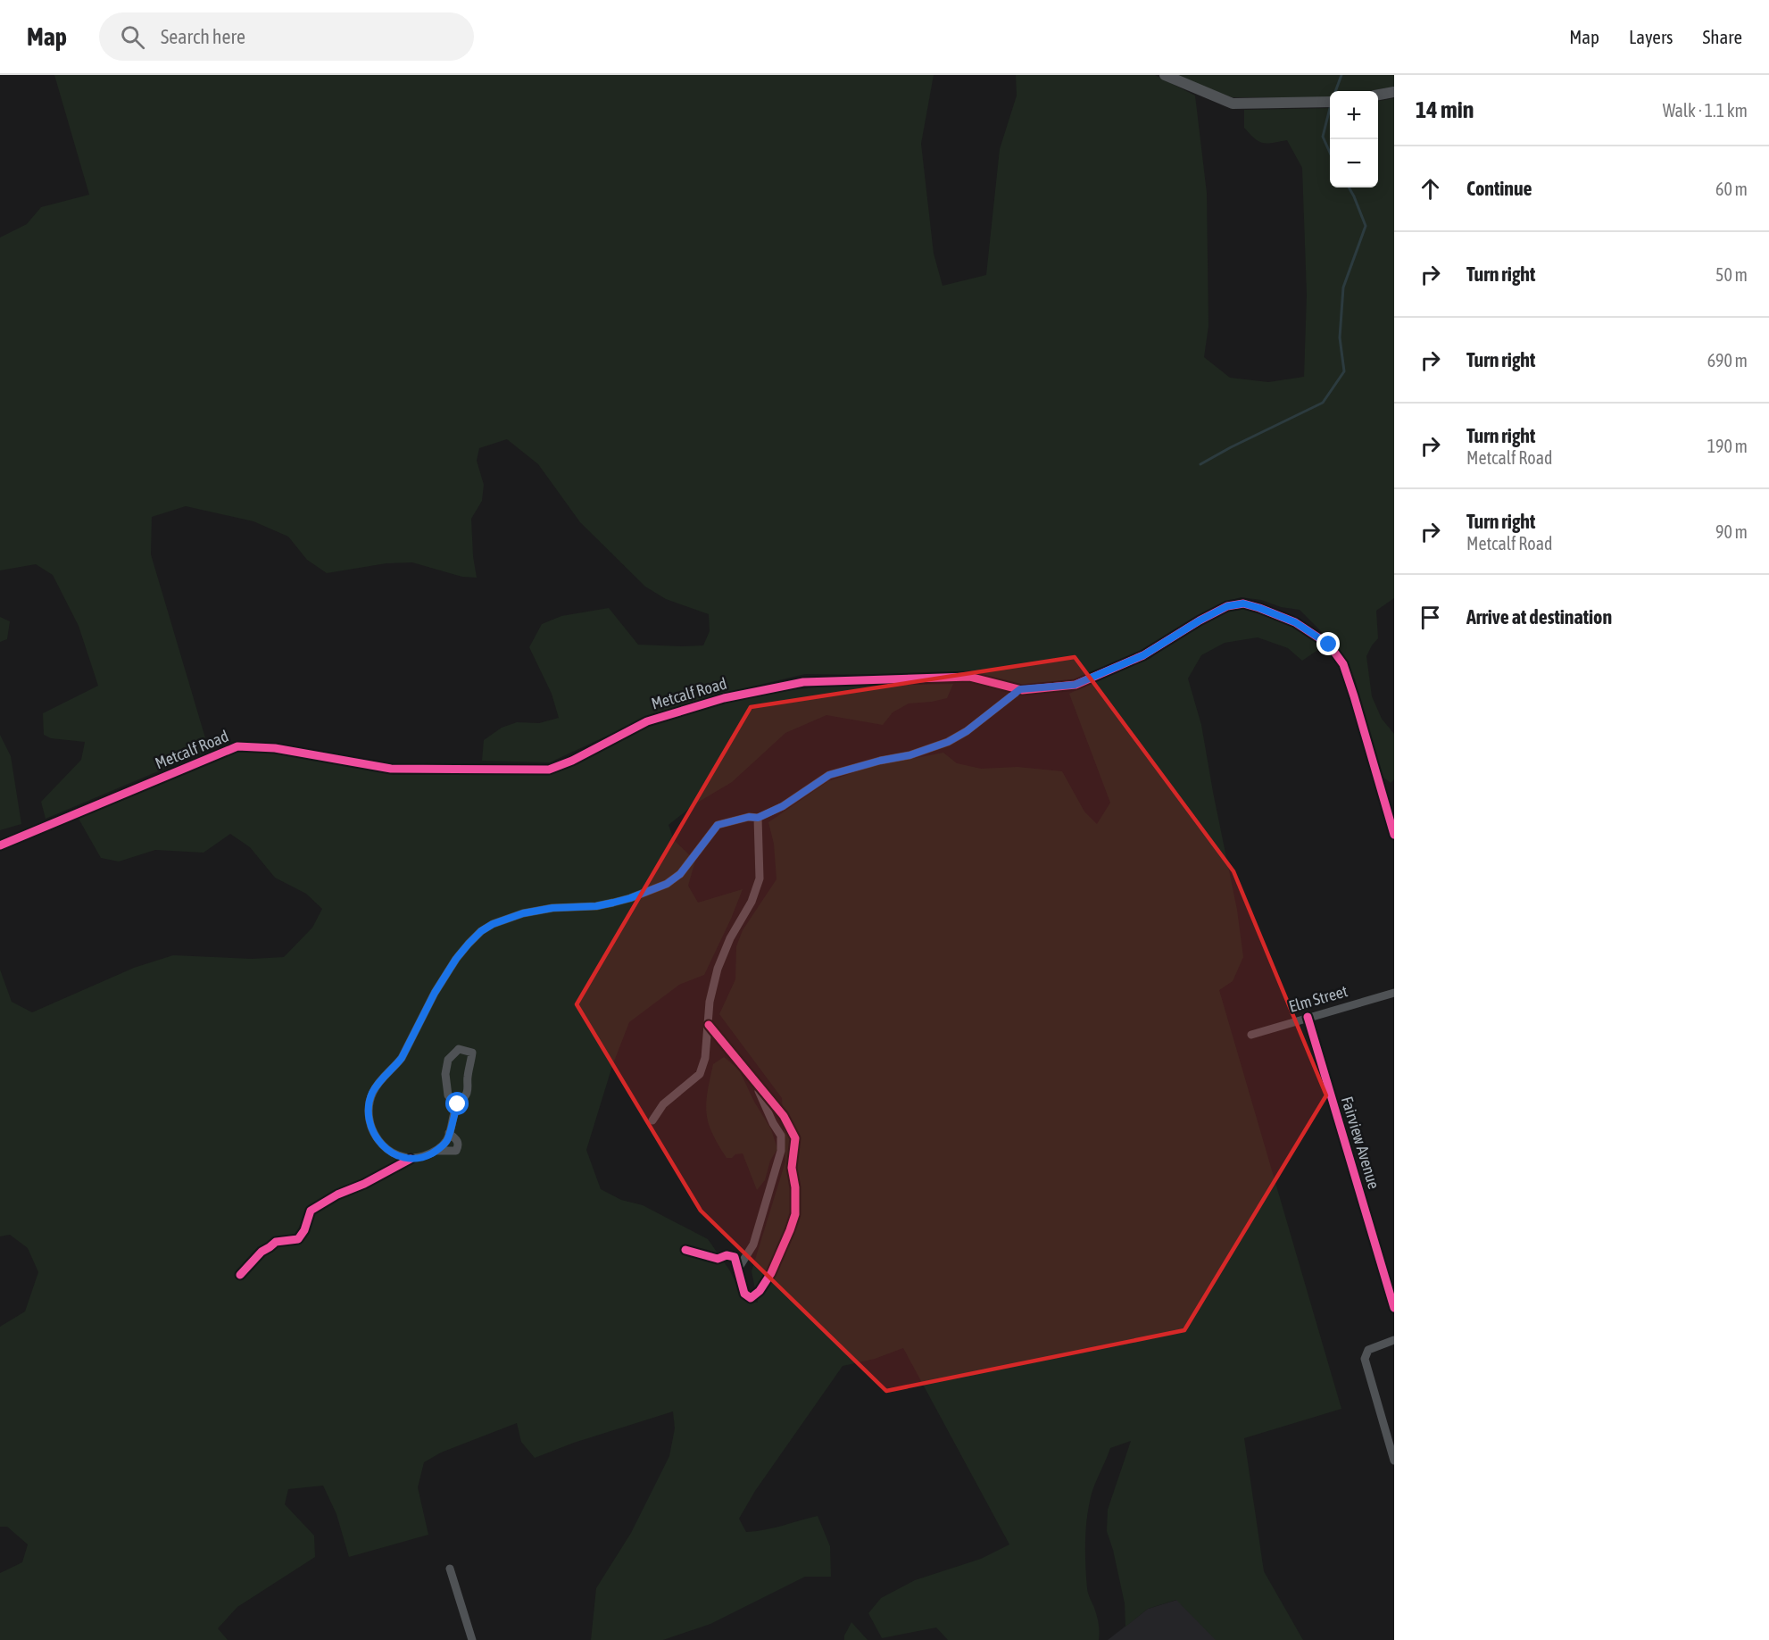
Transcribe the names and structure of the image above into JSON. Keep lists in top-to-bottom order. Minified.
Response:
{"streets":{"street":["Metcalf Road","Elm Street","Fairview Avenue"]},"crossings":[["Elm Street","Fairview Avenue"]],"page":{"header":"Map","search":"Search here","nav":["Map","Layers","Share"],"heading":["14 min","Walk · 1.1 km"],"map_buttons":["+","−"],"list":[["Continue","60 m"],["Turn right","50 m"],["Turn right","690 m"],["Turn right","Metcalf Road","190 m"],["Turn right","Metcalf Road","90 m"],"Arrive at destination"]}}
